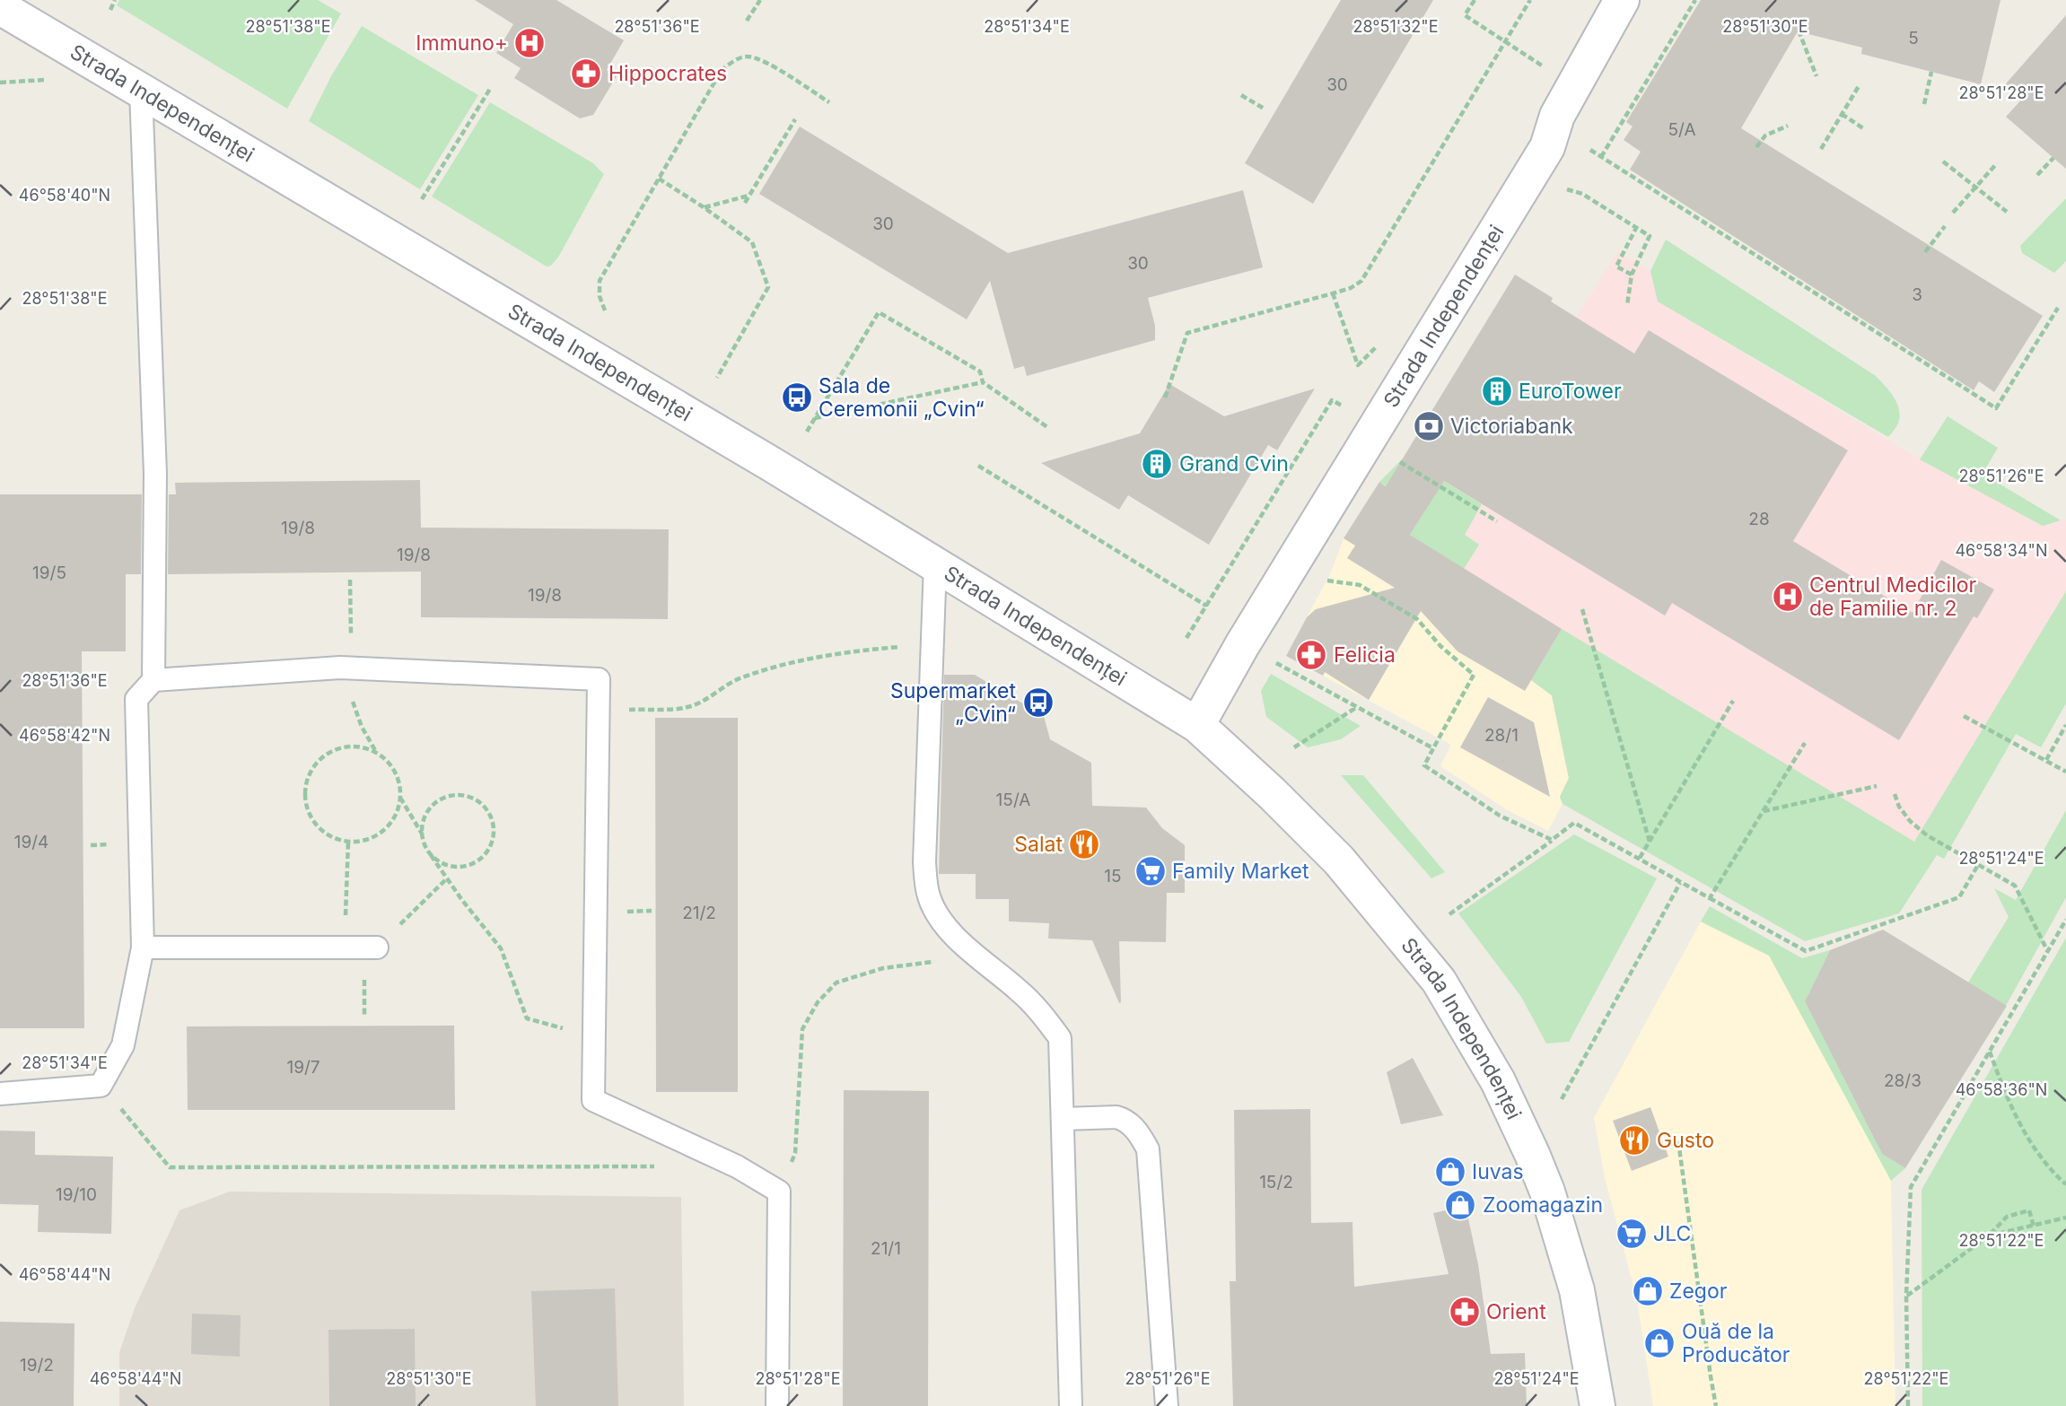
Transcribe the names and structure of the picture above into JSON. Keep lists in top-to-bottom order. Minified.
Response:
{"streets":{"main road":["Strada Independenței"]},"places":{"hospital":["Immuno+","Centrul Medicilor de Familie nr. 2"],"pharmacy":["Hippocrates","Felicia","Orient"],"building":["EuroTower","Grand Cvin"],"bus stop":["Sala de Ceremonii „Cvin“","Supermarket „Cvin“"],"bank":["Victoriabank"],"restaurant":["Salat","Gusto"],"supermarket":["Family Market","JLC"],"shop":["Iuvas","Zoomagazin","Zegor","Ouă de la Producător"]},"house_numbers":["5","30","5/A","30","30","3","28","19/8","19/8","19/5","19/8","28/1","15/A","19/4","15","21/2","19/7","28/3","15/2","19/10","21/1","19/2"],"coordinates":["28°51'38\"E","28°51'36\"E","28°51'34\"E","28°51'32\"E","28°51'30\"E","28°51'28\"E","46°58'40\"N","28°51'26\"E","46°58'34\"N","46°58'42\"N","28°51'24\"E","46°58'36\"N","28°51'22\"E","46°58'44\"N"]}
